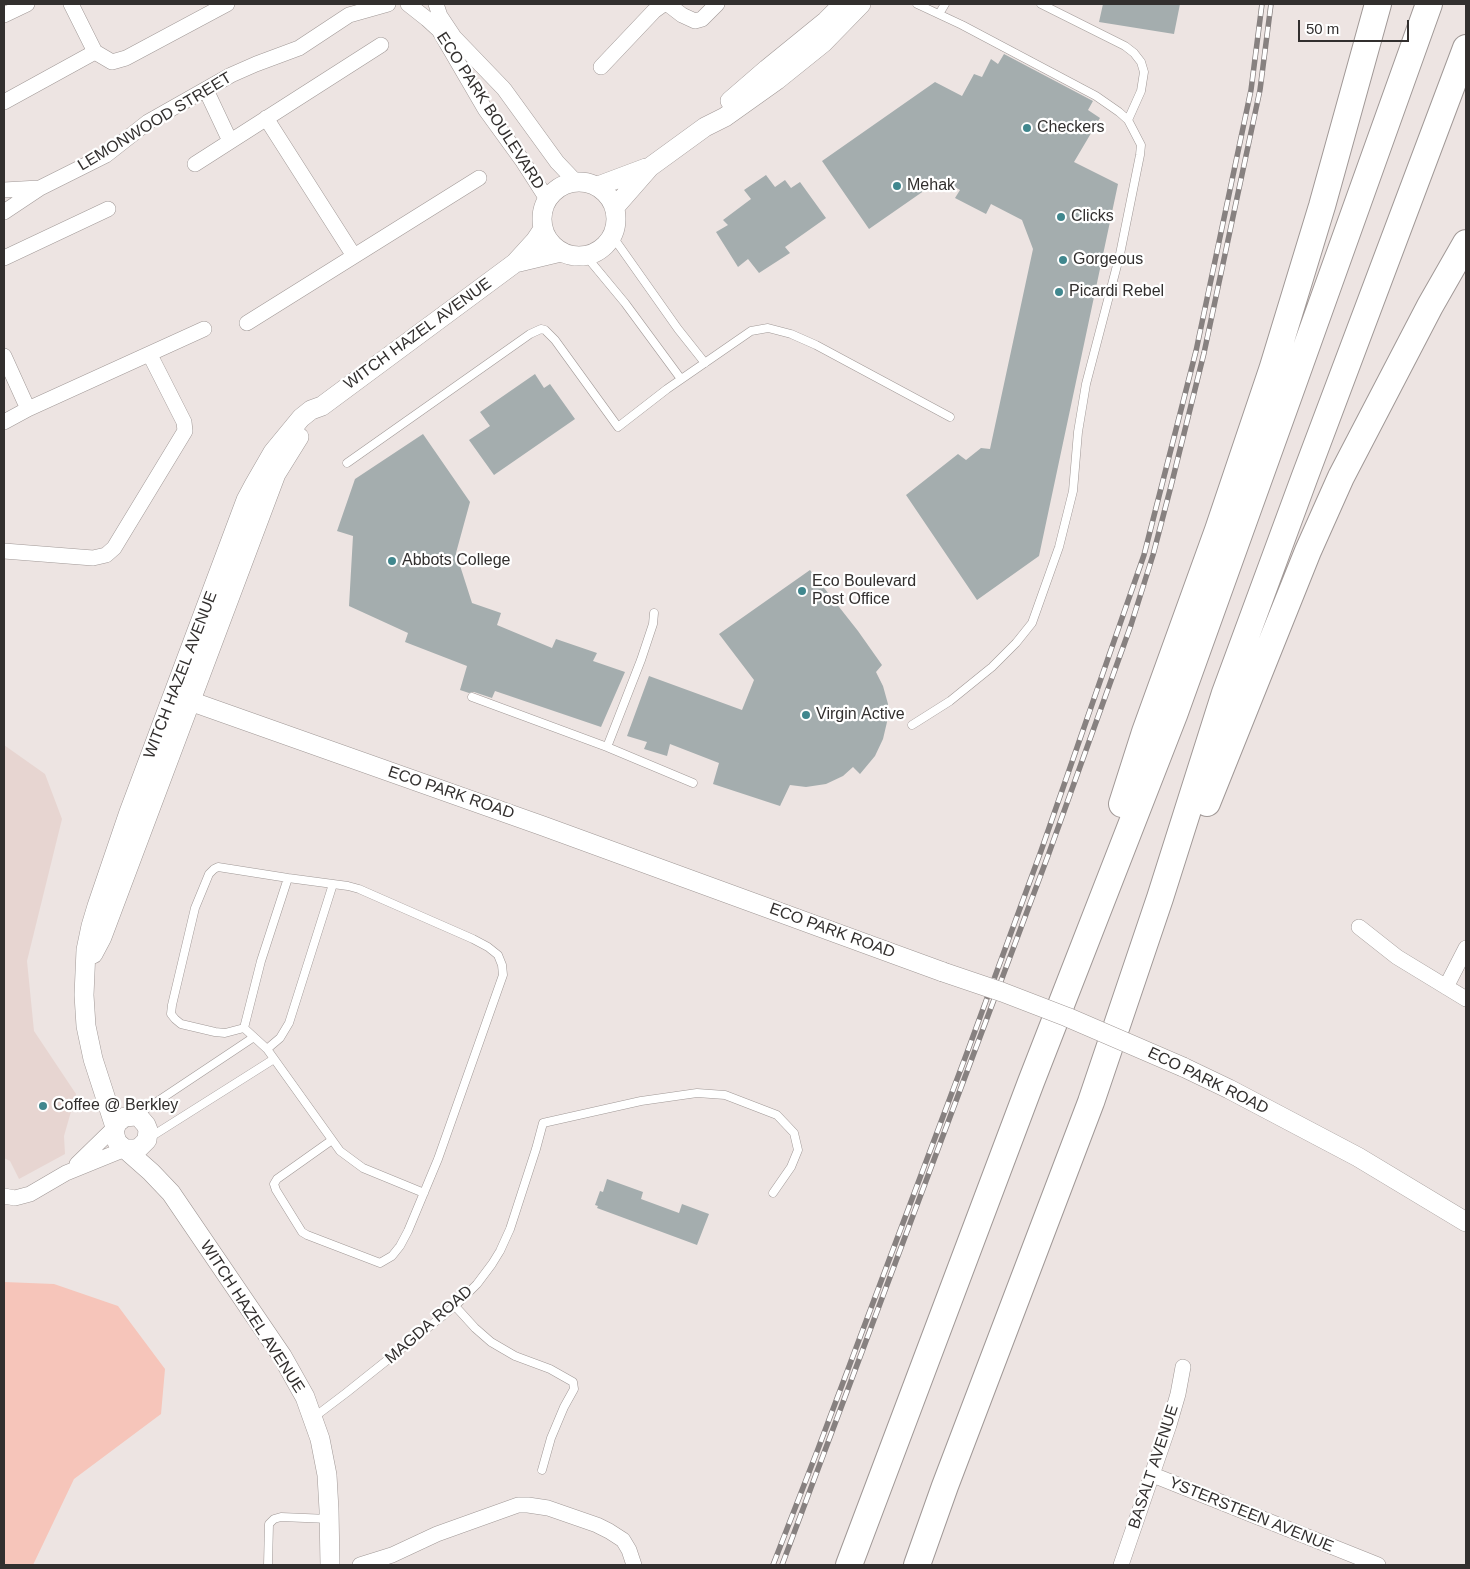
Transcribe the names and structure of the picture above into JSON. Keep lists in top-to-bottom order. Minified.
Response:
{"streets":{"street":["ECO PARK BOULEVARD","LEMONWOOD STREET","WITCH HAZEL AVENUE","ECO PARK ROAD","BASALT AVENUE","YSTERSTEEN AVENUE"],"lane":["MAGDA ROAD"]},"crossings":[["ECO PARK BOULEVARD","WITCH HAZEL AVENUE"],["WITCH HAZEL AVENUE","ECO PARK ROAD"],["WITCH HAZEL AVENUE","MAGDA ROAD"],["BASALT AVENUE","YSTERSTEEN AVENUE"]],"places":["Checkers","Mehak","Clicks","Gorgeous","Picardi Rebel","Abbots College","Eco Boulevard Post Office","Virgin Active","Coffee @ Berkley"],"scale_bar":"50 m"}
